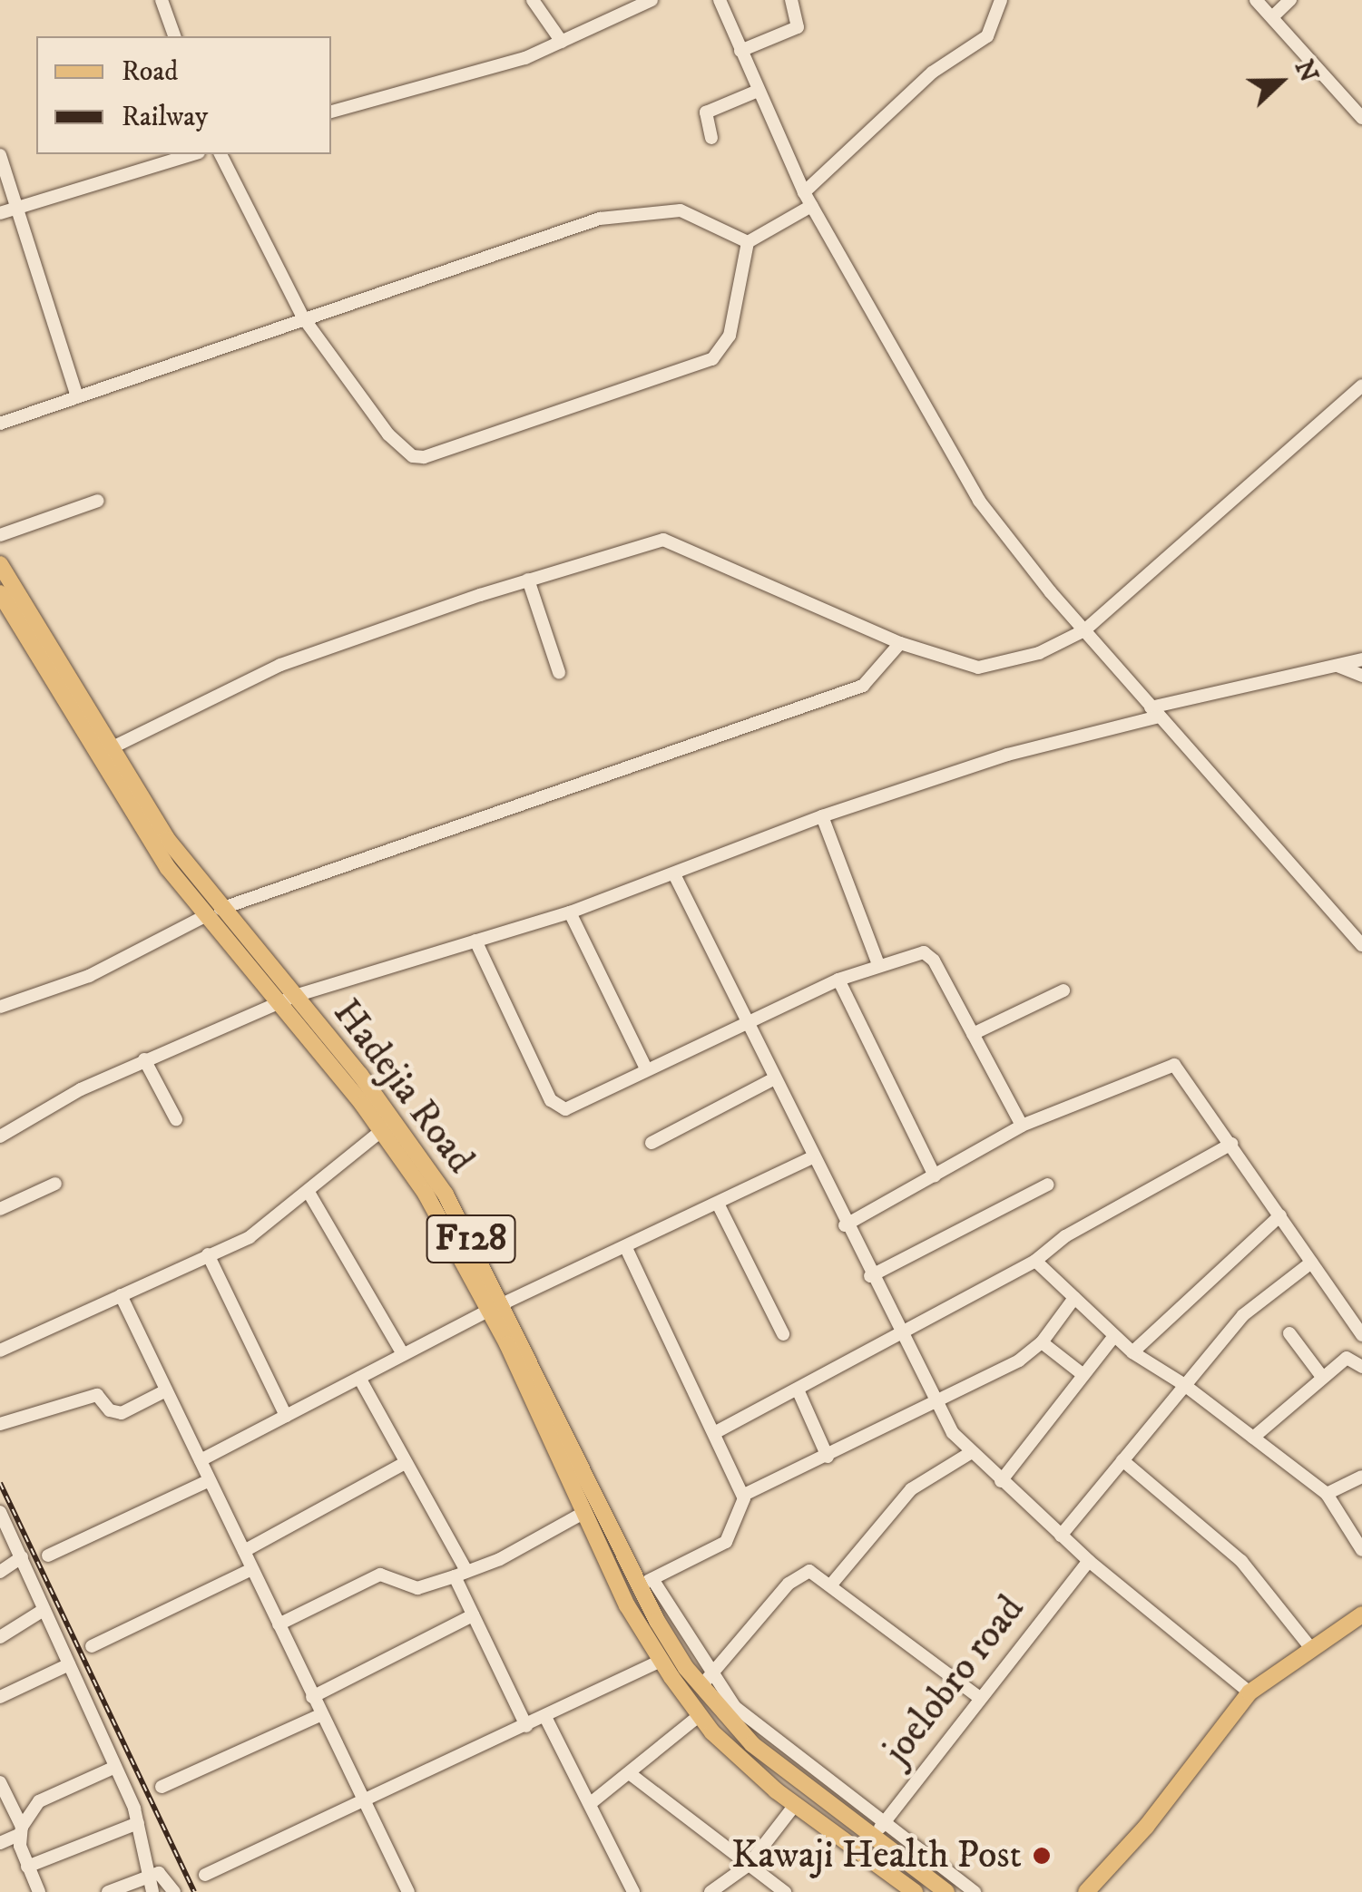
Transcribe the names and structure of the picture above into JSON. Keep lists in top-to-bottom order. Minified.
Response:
{"streets":{"main road":["Hadejia Road","F128"],"street":["joelobro road"]},"crossings":[["Hadejia Road","joelobro road"]],"places":["Kawaji Health Post"],"legend":["Road","Railway"],"north":"right"}
